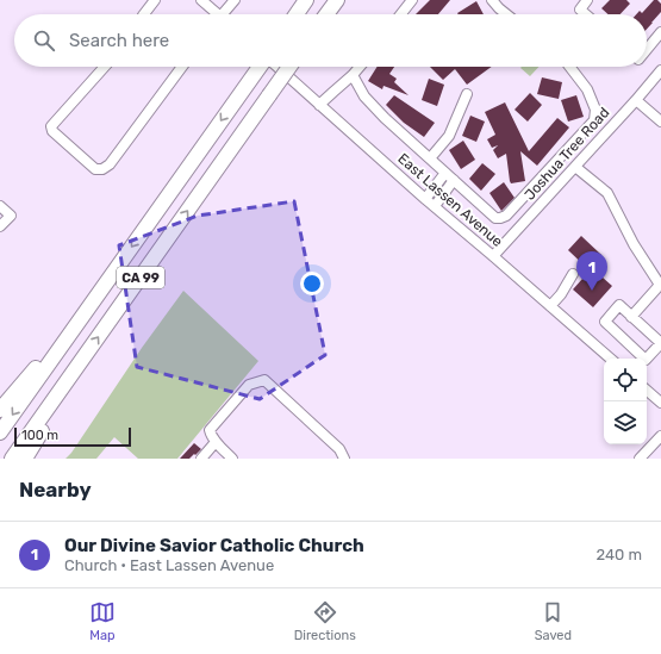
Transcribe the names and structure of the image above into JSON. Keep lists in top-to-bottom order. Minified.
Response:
{"streets":{"highway":["CA 99"],"street":["Joshua Tree Road","East Lassen Avenue"]},"crossings":[["Joshua Tree Road","East Lassen Avenue"]],"scale_bar":"100 m","page":{"search":"Search here","pins":"1","scale":"100 m","heading":"Nearby","list":[{"mark":"1","name":"Our Divine Savior Catholic Church","note":"Church · East Lassen Avenue","value":"240 m"}],"nav":["Map","Directions","Saved"]}}
